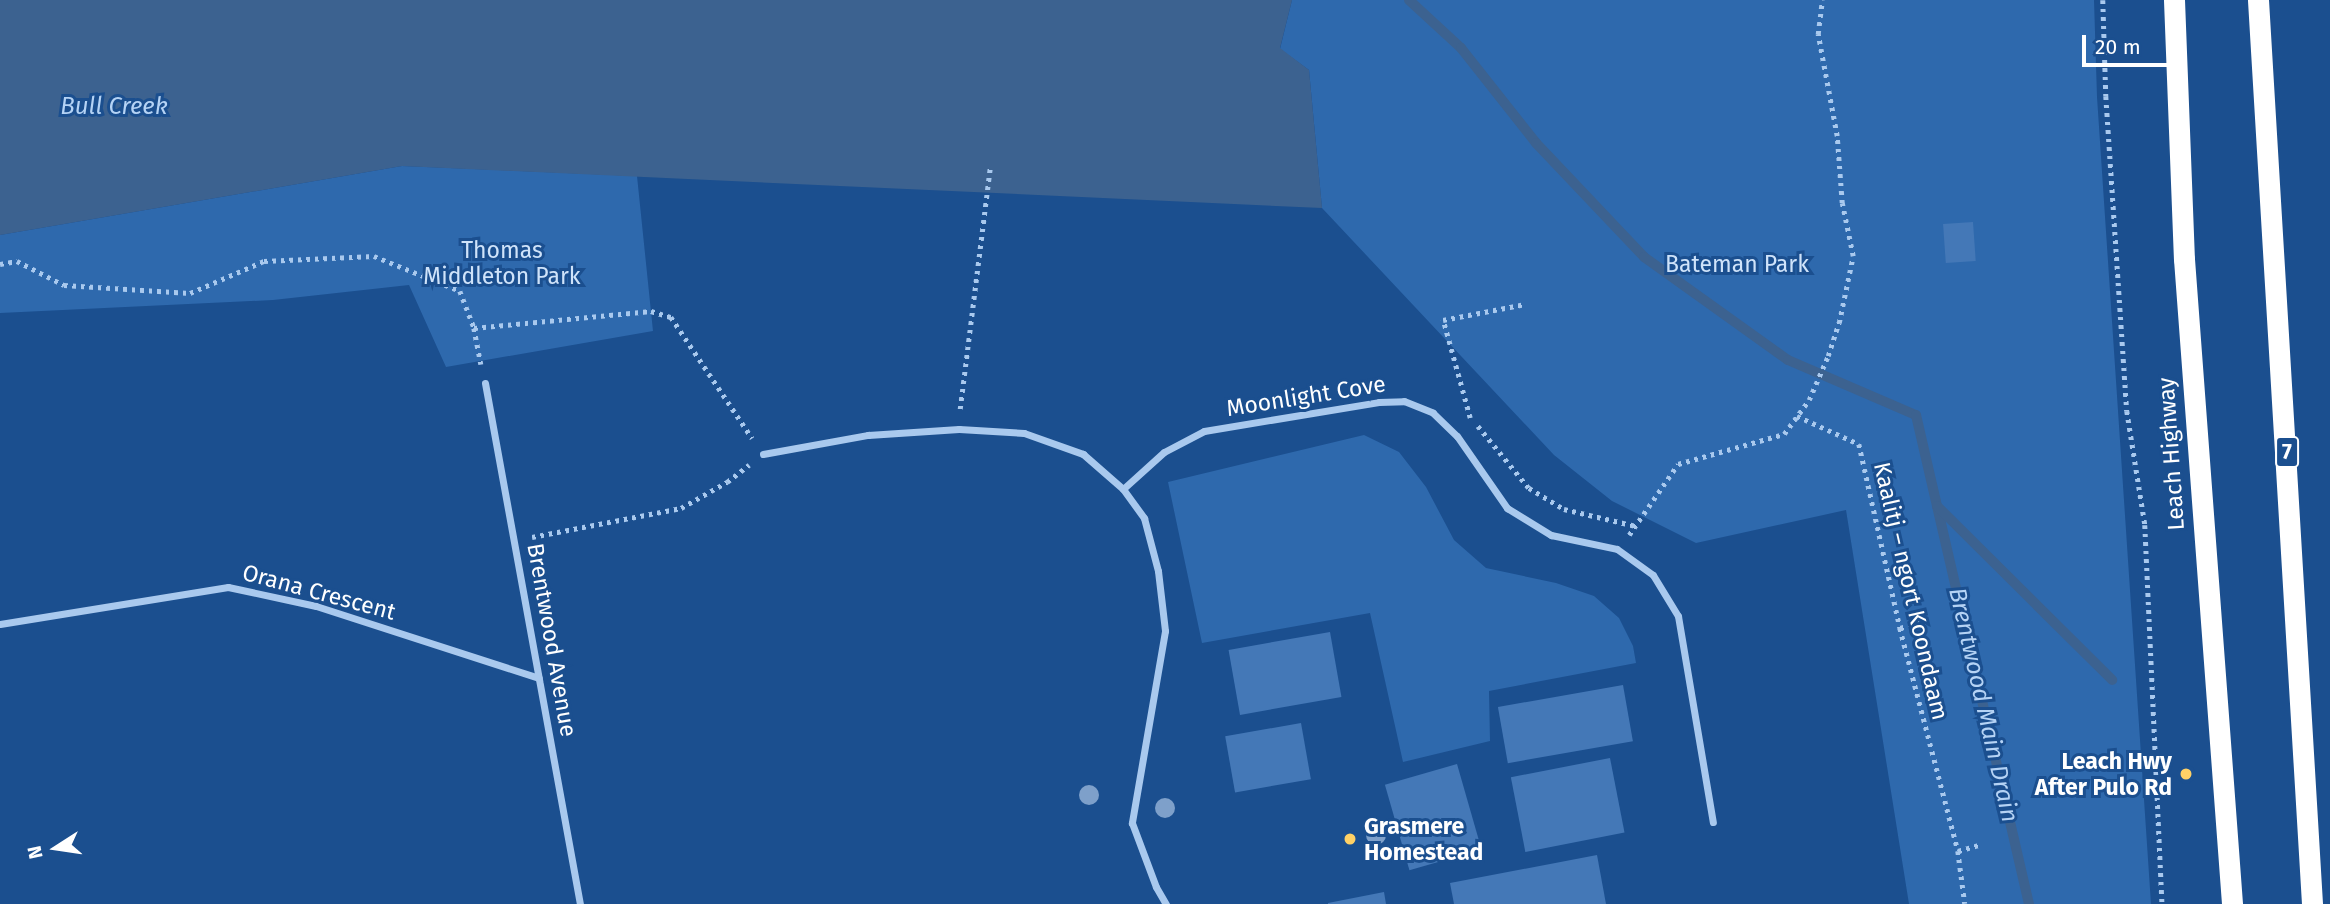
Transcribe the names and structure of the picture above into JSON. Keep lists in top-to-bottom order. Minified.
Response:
{"streets":{"highway":["7","Leach Highway"],"street":["Moonlight Cove","Orana Crescent","Brentwood Avenue"],"path":["Kaalitj – ngort Koondaam"]},"crossings":[["Orana Crescent","Brentwood Avenue"]],"water":["Bull Creek","Brentwood Main Drain"],"parks":["Thomas Middleton Park","Bateman Park"],"places":["Leach Hwy After Pulo Rd","Grasmere Homestead"],"scale_bar":"20 m","north":"left"}
